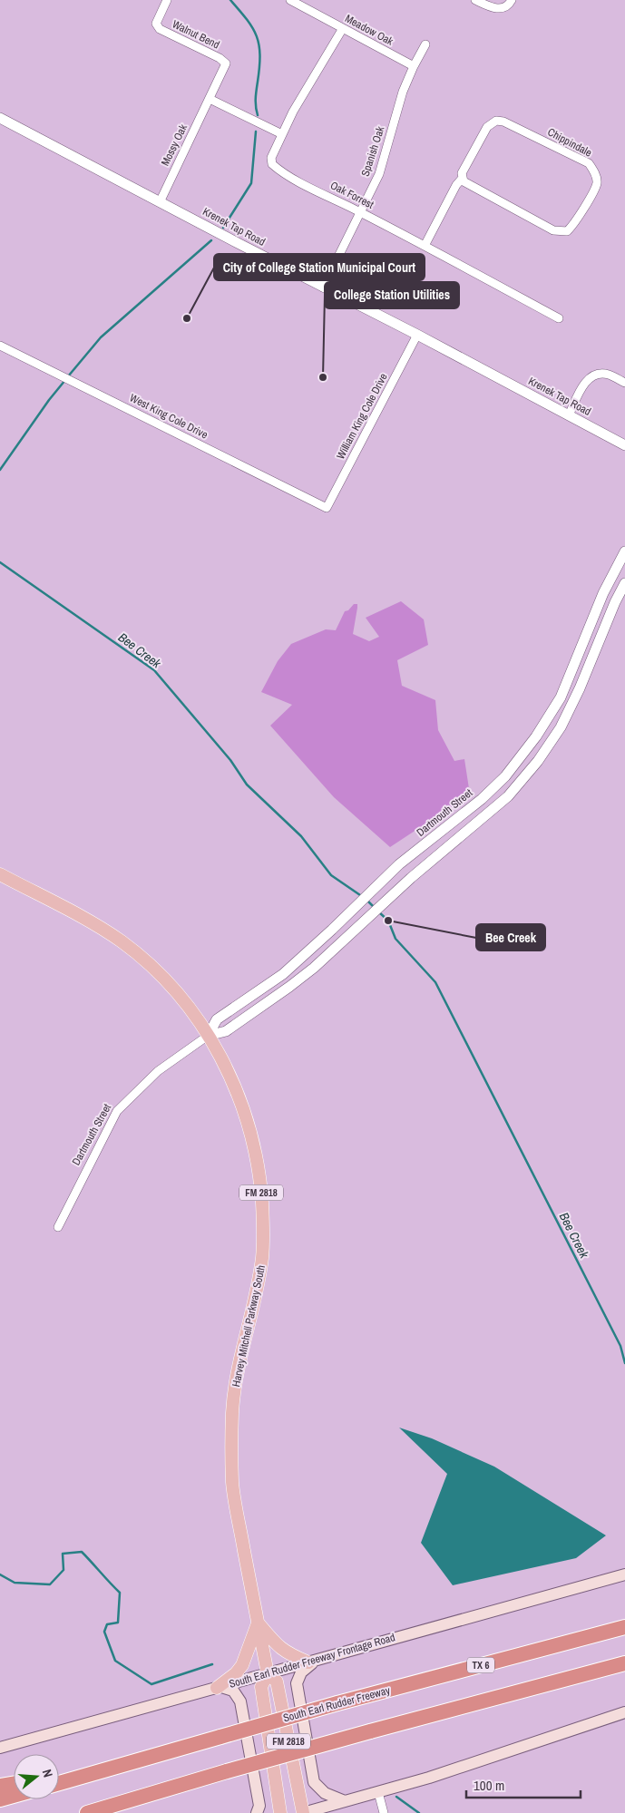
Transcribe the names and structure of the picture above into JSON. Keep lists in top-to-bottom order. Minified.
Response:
{"streets":{"highway":["TX 6","South Earl Rudder Freeway"],"main road":["FM 2818","Harvey Mitchell Parkway South","South Earl Rudder Freeway Frontage Road"],"street":["Meadow Oak","Walnut Bend","Chippindale","Mossy Oak","Spanish Oak","Oak Forrest","Krenek Tap Road","West King Cole Drive","William King Cole Drive","Dartmouth Street"]},"crossings":[["Meadow Oak","Spanish Oak"],["Meadow Oak","Oak Forrest"],["Walnut Bend","Mossy Oak"],["Chippindale","Oak Forrest"],["Mossy Oak","Krenek Tap Road"],["Spanish Oak","Oak Forrest"],["Spanish Oak","Krenek Tap Road"],["Krenek Tap Road","William King Cole Drive"],["West King Cole Drive","William King Cole Drive"],["Dartmouth Street","Harvey Mitchell Parkway South"],["Harvey Mitchell Parkway South","South Earl Rudder Freeway Frontage Road"]],"water":["Bee Creek"],"places":["City of College Station Municipal Court","College Station Utilities","Bee Creek"],"scale_bar":"100 m","north":"right"}
